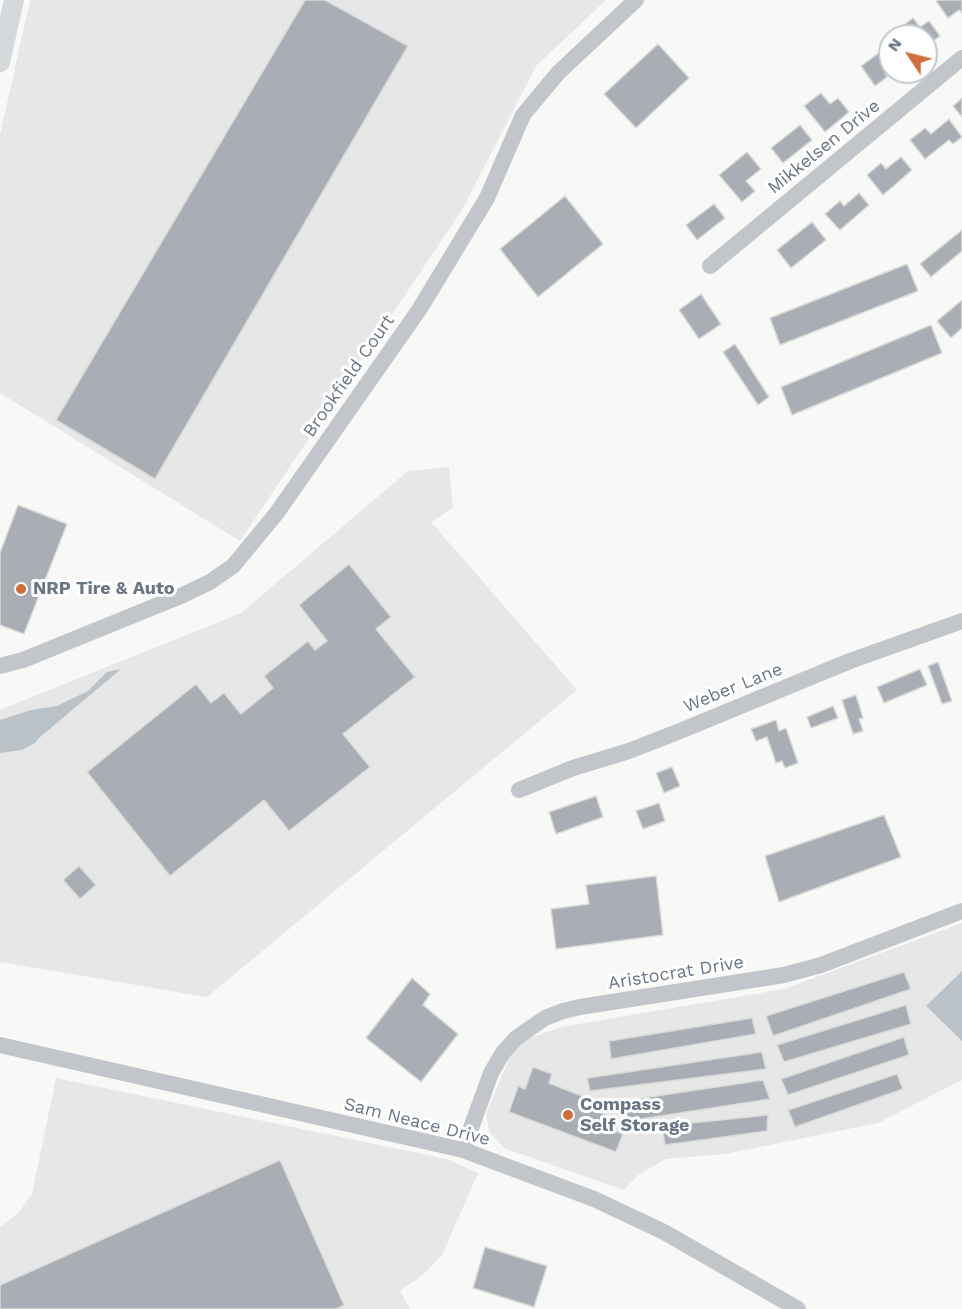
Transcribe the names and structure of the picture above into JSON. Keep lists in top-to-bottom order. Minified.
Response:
{"streets":{"street":["Mikkelsen Drive","Brookfield Court","Weber Lane","Aristocrat Drive","Sam Neace Drive"]},"crossings":[["Aristocrat Drive","Sam Neace Drive"]],"places":["NRP Tire & Auto","Compass Self Storage"],"north":"top left"}
